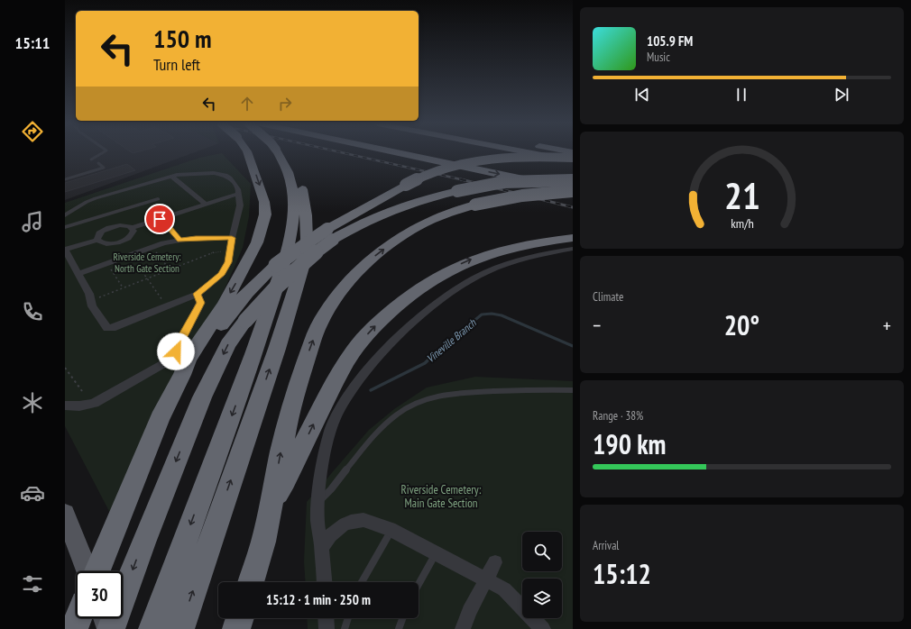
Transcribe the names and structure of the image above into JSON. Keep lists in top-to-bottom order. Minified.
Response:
{"water":["Vineville Branch"],"parks":["Riverside Cemetery: North Gate Section","Riverside Cemetery: Main Gate Section"],"page":{"tabs":"15:11","turn":["150 m","Turn left"],"song":["105.9 FM","Music"],"tile":["Climate",["Range · 38%","190 km"],["Arrival","15:12"]],"heat":["−","20°","+"],"limit":"30","trip":"15:12 · 1 min · 250 m","gauge":["21","km/h"]}}
